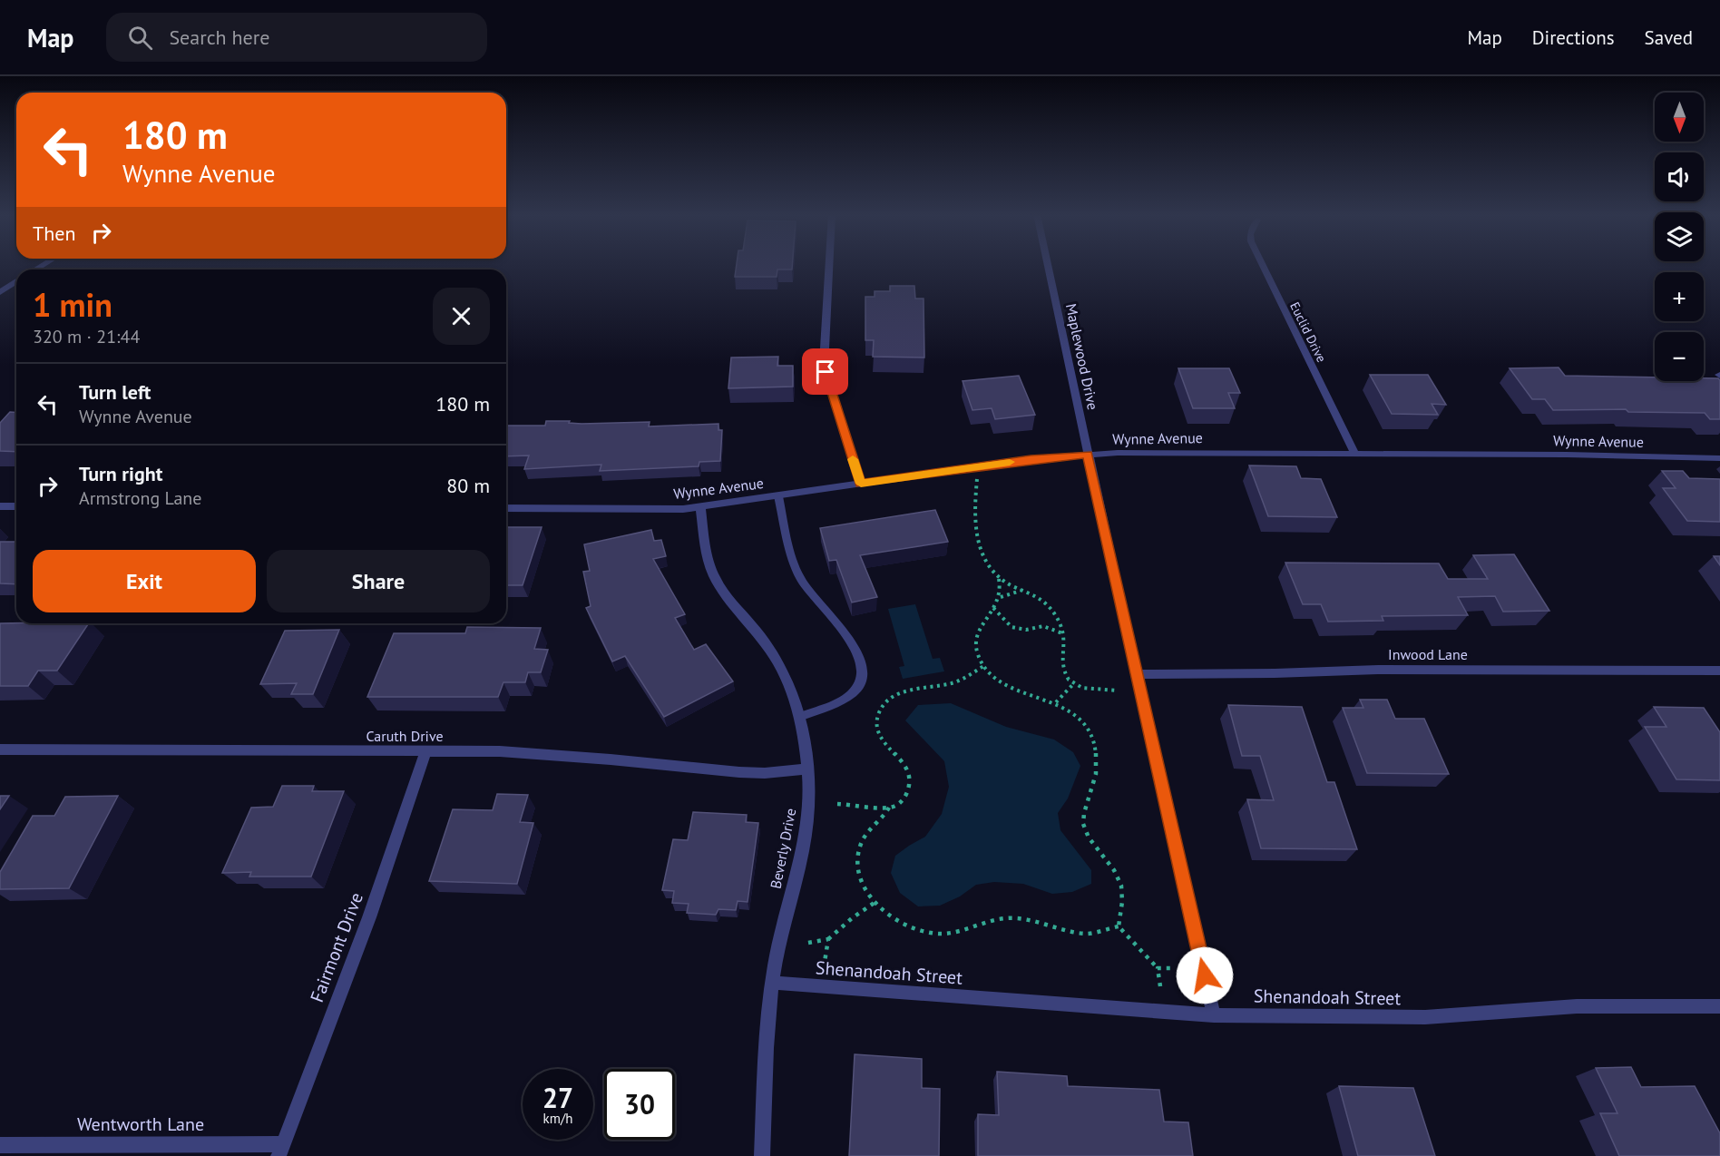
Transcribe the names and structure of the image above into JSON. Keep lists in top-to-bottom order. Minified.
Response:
{"streets":{"street":["Euclid Drive","Maplewood Drive","Wynne Avenue","Inwood Lane","Caruth Drive","Beverly Drive","Fairmont Drive","Shenandoah Street","Wentworth Lane"]},"crossings":[["Euclid Drive","Wynne Avenue"],["Maplewood Drive","Wynne Avenue"],["Maplewood Drive","Inwood Lane"],["Maplewood Drive","Shenandoah Street"],["Wynne Avenue","Beverly Drive"],["Caruth Drive","Beverly Drive"],["Caruth Drive","Fairmont Drive"],["Beverly Drive","Shenandoah Street"],["Fairmont Drive","Wentworth Lane"]],"north":"bottom","page":{"header":"Map","search":"Search here","nav":["Map","Directions","Saved"],"map_buttons":["+","−"],"turn":["180 m","Wynne Avenue"],"then":"Then","heading":["1 min","320 m · 21:44"],"list":[{"name":"Turn left","note":"Wynne Avenue","value":"180 m"},{"name":"Turn right","note":"Armstrong Lane","value":"80 m"}],"buttons":["Exit","Share"],"speed":"27 km/h","limit":"30"}}
